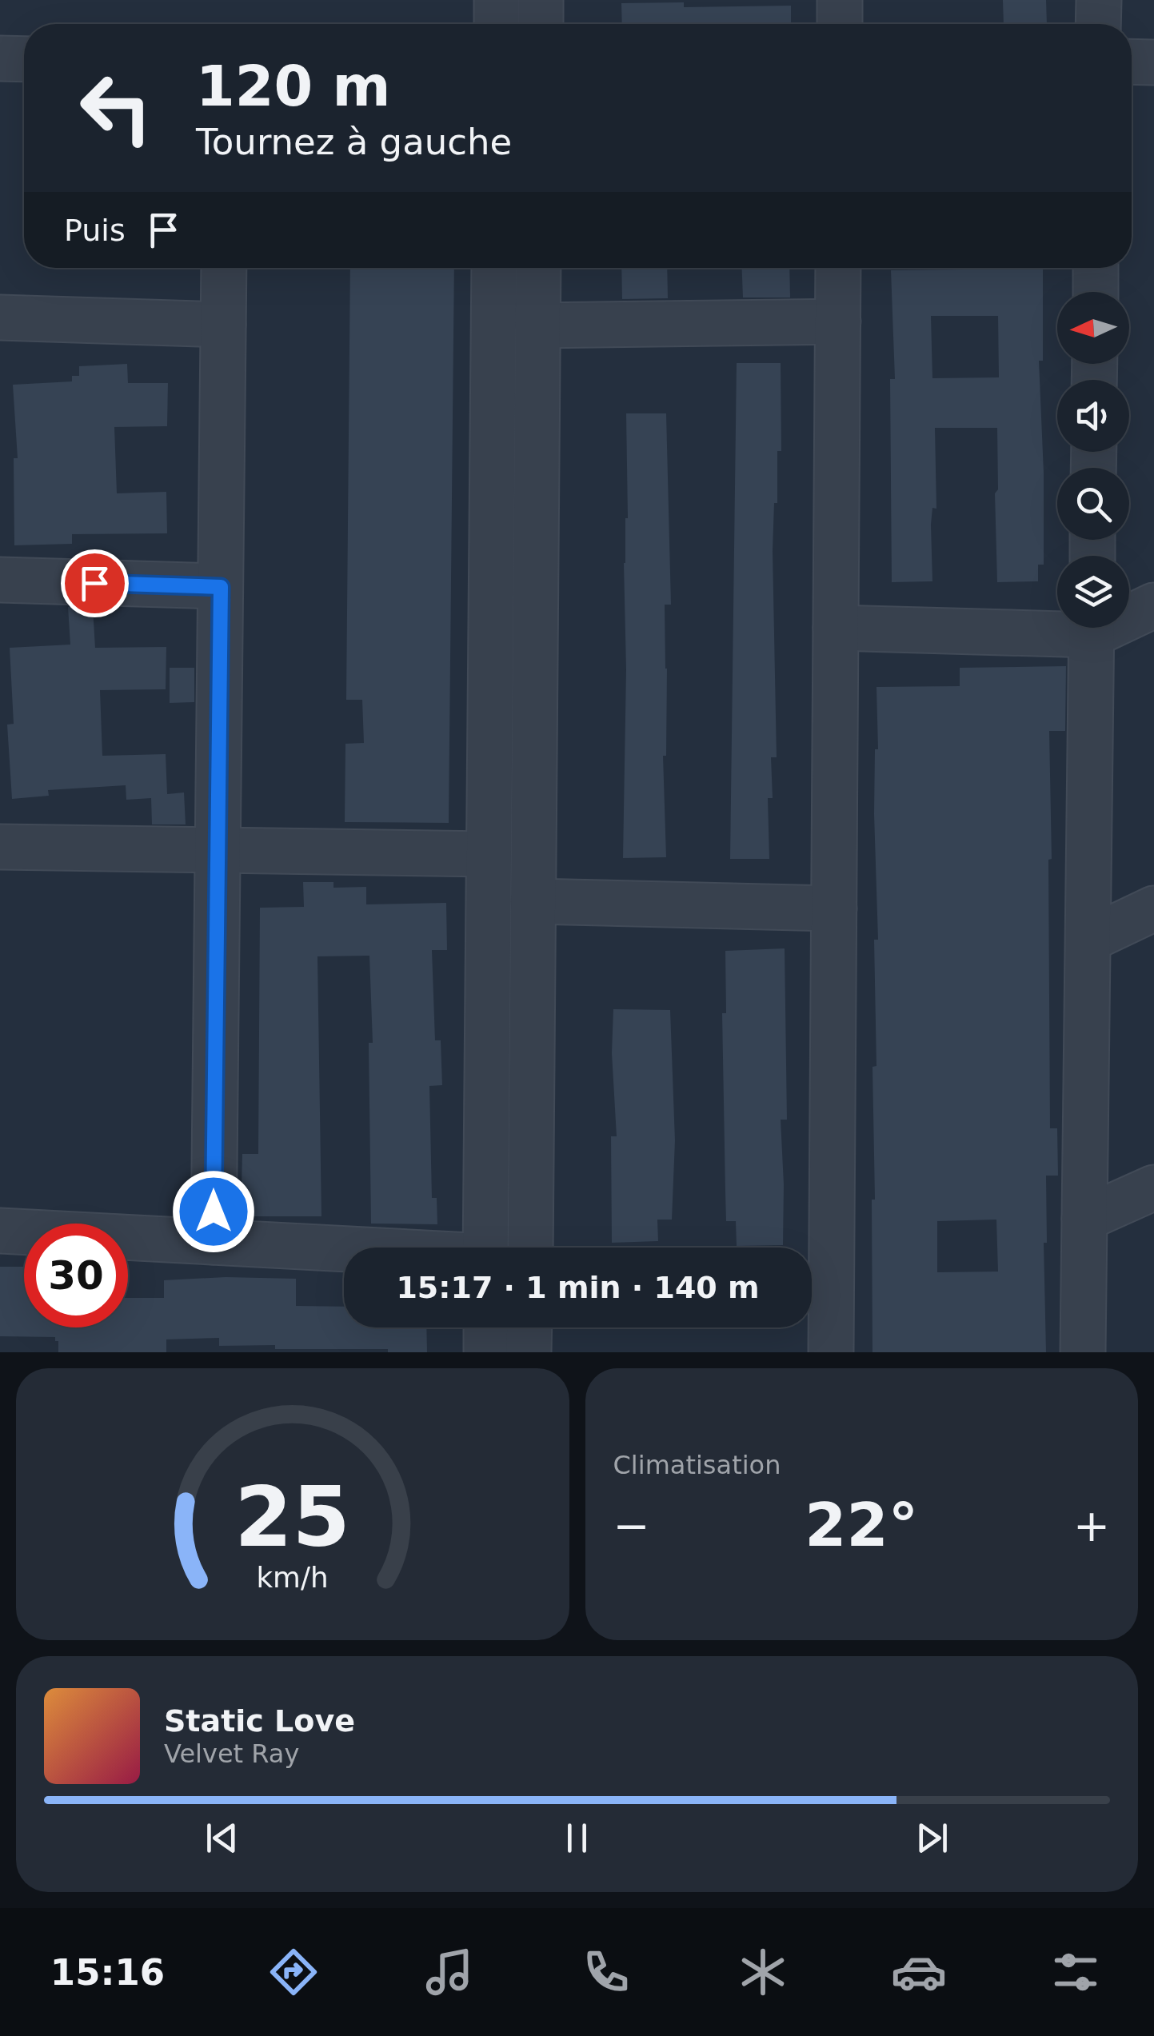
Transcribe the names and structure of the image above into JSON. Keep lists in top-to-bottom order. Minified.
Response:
{"north":"left","page":{"turn":["120 m","Tournez à gauche"],"then":"Puis","limit":"30","trip":"15:17 · 1 min · 140 m","tile":"Climatisation","heat":["−","22°","+"],"song":["Static Love","Velvet Ray"],"tabs":"15:16","gauge":["25","km/h"]}}
